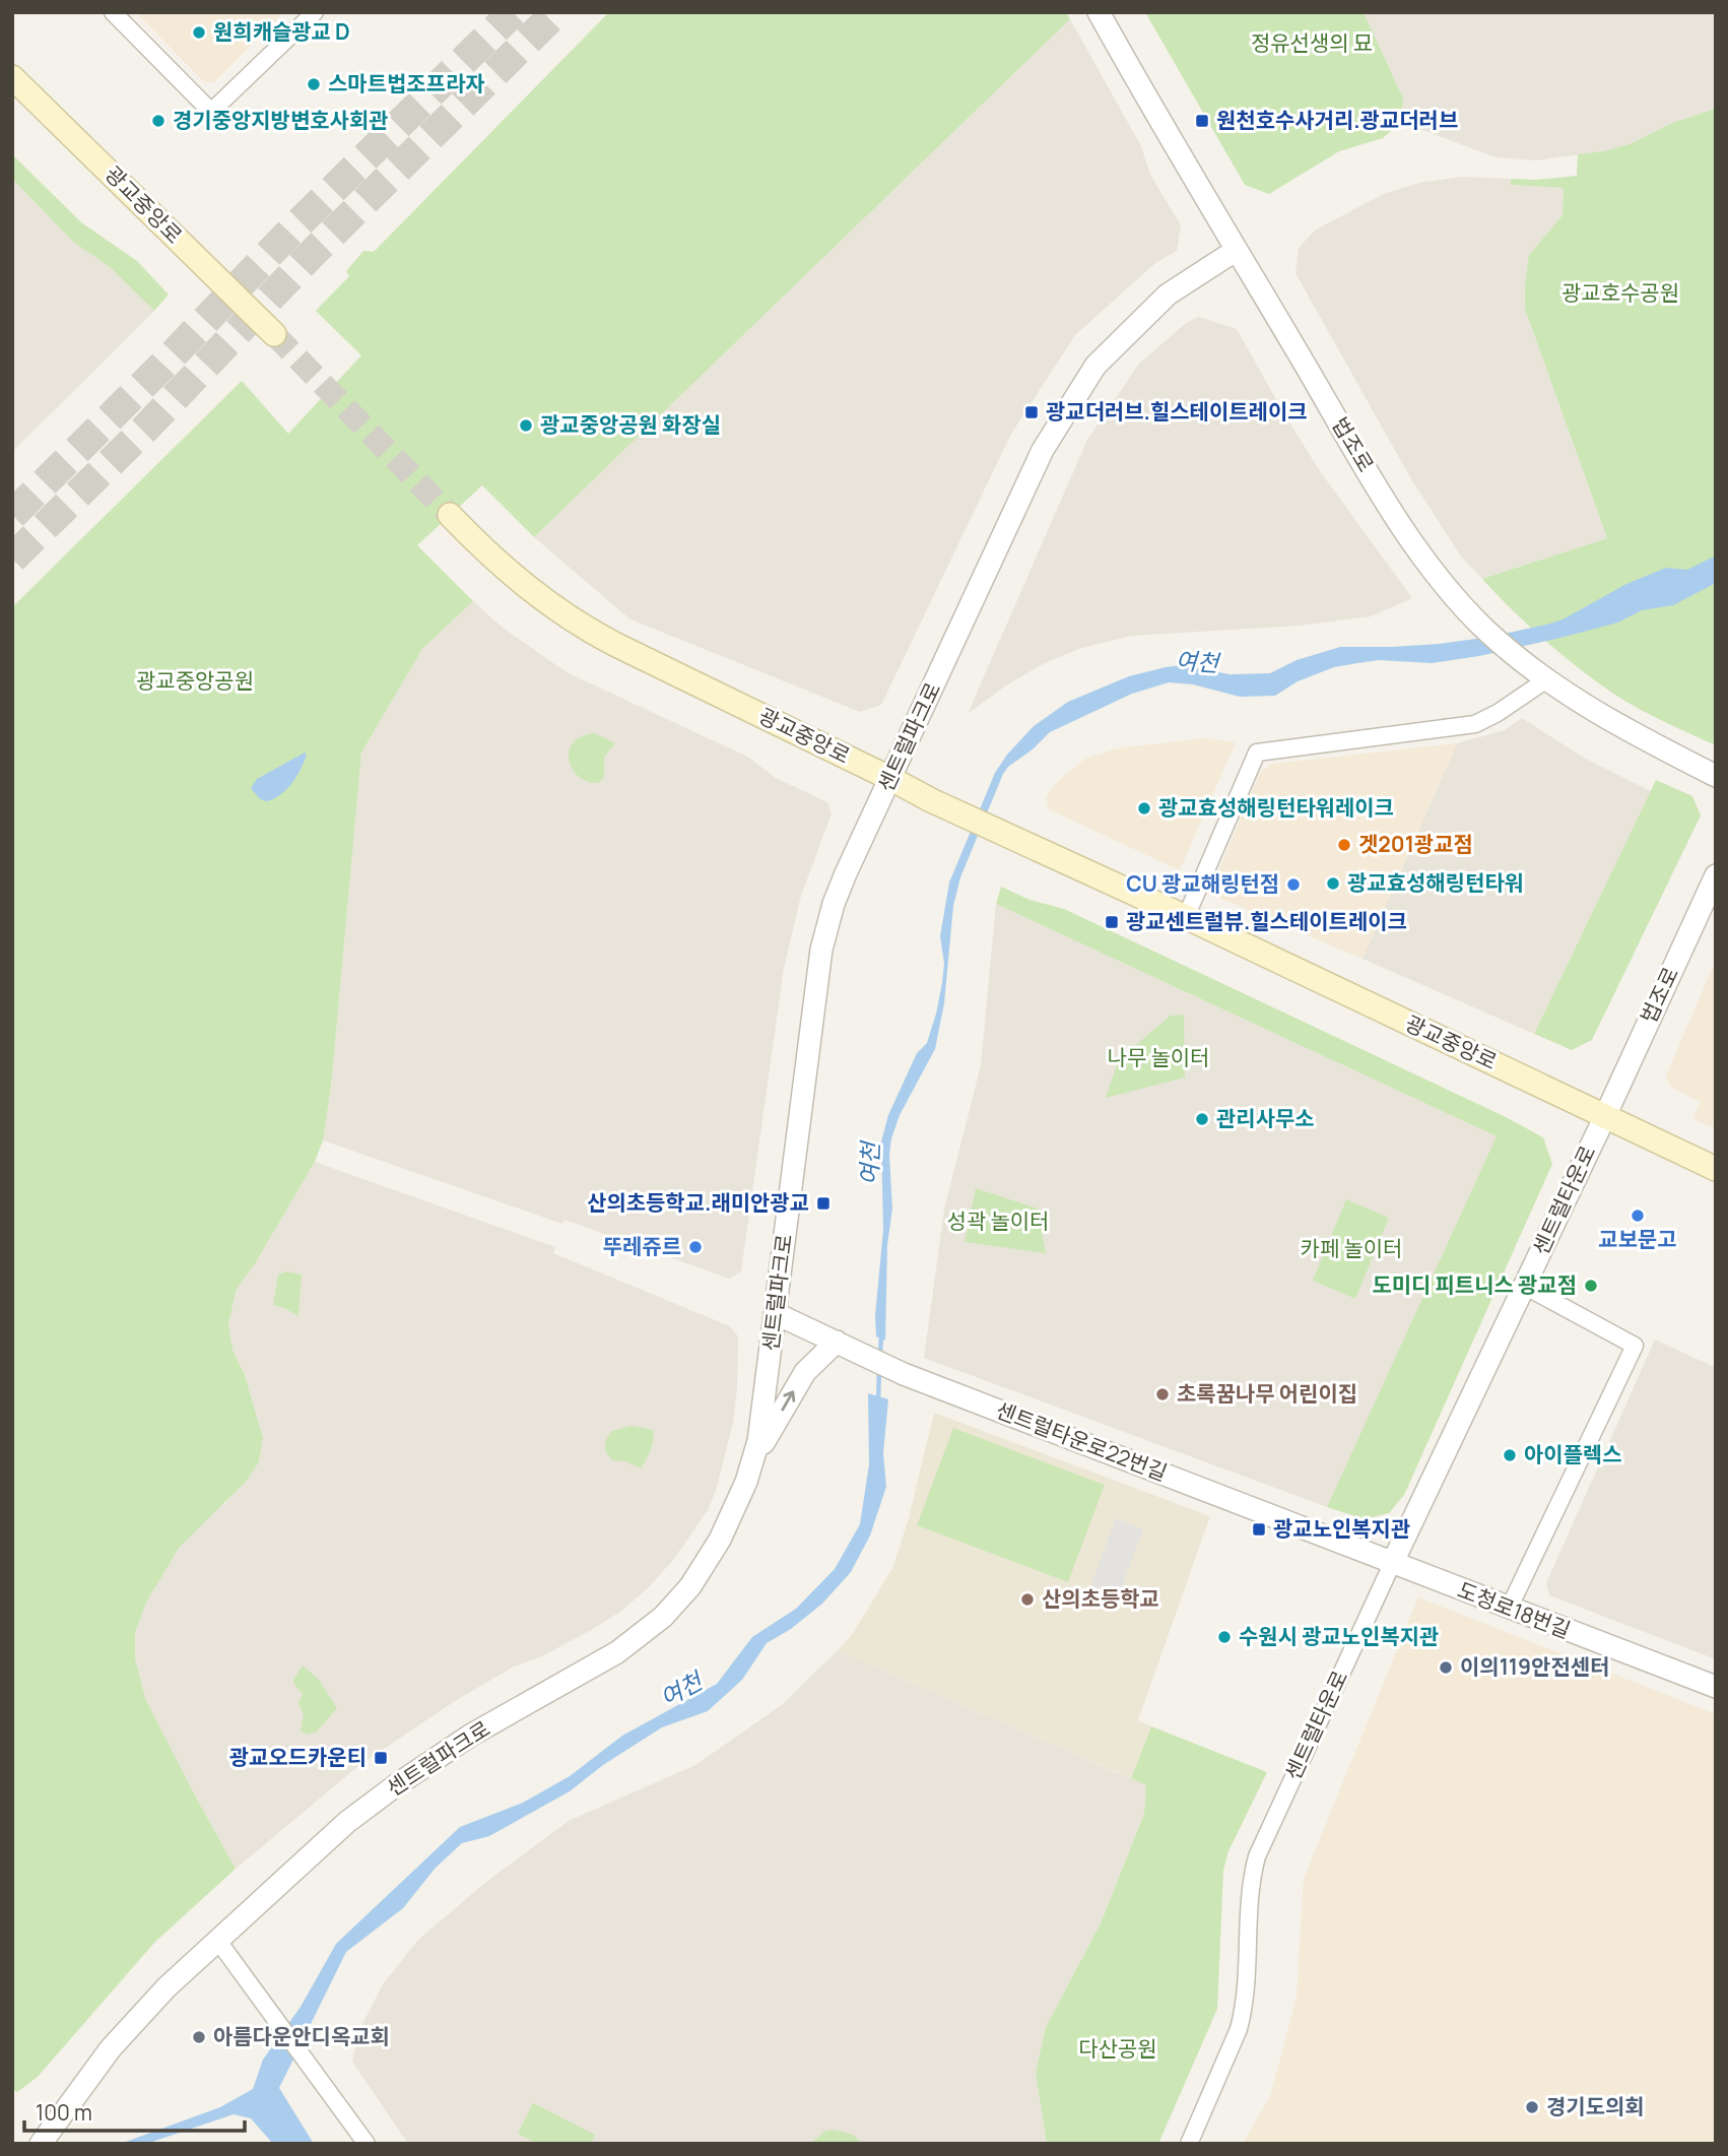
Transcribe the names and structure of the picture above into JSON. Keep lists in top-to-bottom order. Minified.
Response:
{"streets":{"main road":["광교중앙로"],"street":["법조로","센트럴파크로","센트럴타운로","센트럴타운로22번길","도청로18번길"]},"crossings":[["광교중앙로","법조로"],["광교중앙로","센트럴파크로"],["광교중앙로","센트럴타운로"],["법조로","센트럴파크로"],["법조로","센트럴타운로"],["센트럴파크로","센트럴타운로22번길"],["센트럴타운로","센트럴타운로22번길"],["센트럴타운로","도청로18번길"],["센트럴타운로22번길","도청로18번길"]],"water":["여천"],"parks":["정유선생의 묘","광교호수공원","광교중앙공원","나무 놀이터","성곽 놀이터","카페 놀이터","다산공원"],"places":{"other":["원희캐슬광교 D","스마트법조프라자","경기중앙지방변호사회관","광교중앙공원 화장실","광교효성해링턴타워레이크","겟201광교점","광교효성해링턴타워","CU 광교해링턴점","관리사무소","교보문고","뚜레쥬르","도미디 피트니스 광교점","초록꿈나무 어린이집","아이플렉스","산의초등학교","수원시 광교노인복지관","이의119안전센터","아름다운안디옥교회","경기도의회"],"transit":["원천호수사거리.광교더러브","광교더러브.힐스테이트레이크","광교센트럴뷰.힐스테이트레이크","산의초등학교.래미안광교","광교노인복지관","광교오드카운티"]},"scale_bar":"100 m"}
